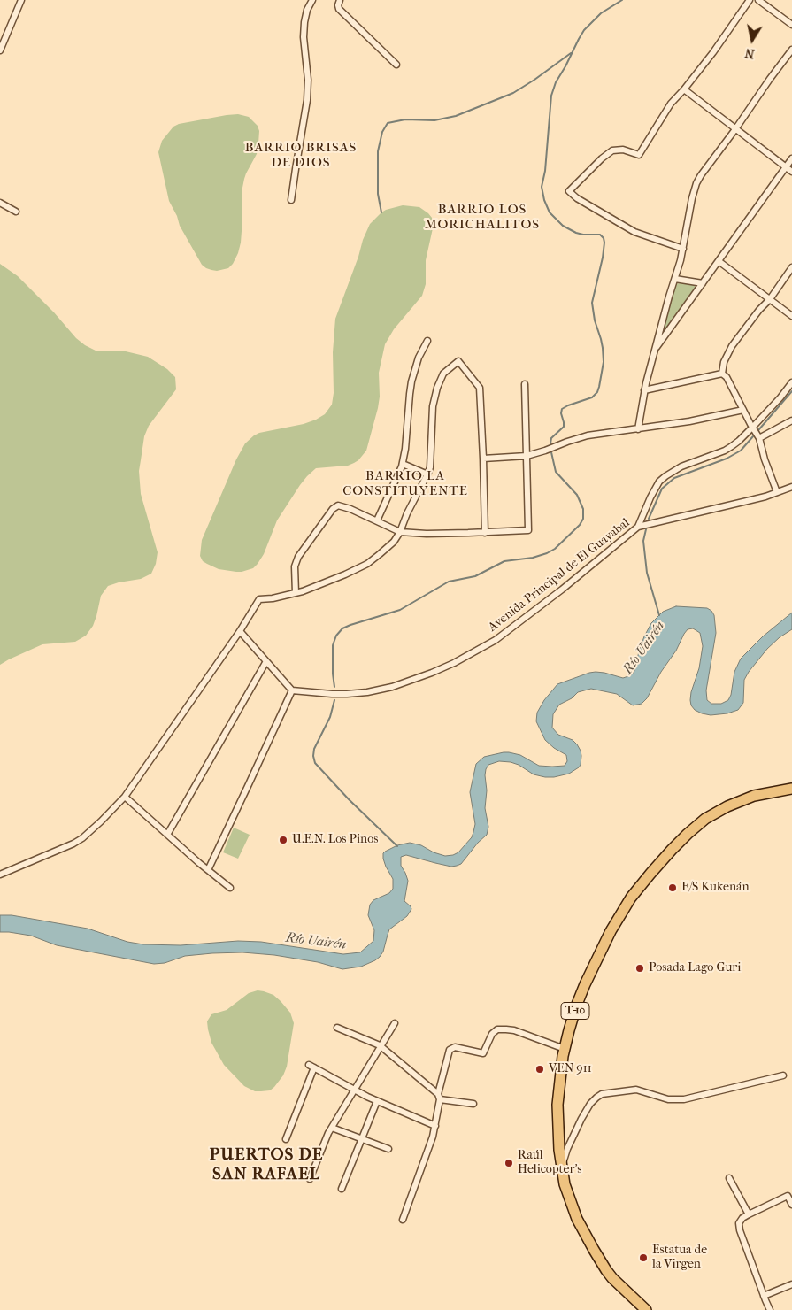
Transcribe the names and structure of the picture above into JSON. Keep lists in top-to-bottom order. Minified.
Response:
{"streets":{"highway":["T-10"],"street":["Avenida Principal de El Guayabal"]},"districts":["BARRIO BRISAS DE DIOS","BARRIO LOS MORICHALITOS","BARRIO LA CONSTITUYENTE","PUERTOS DE SAN RAFAEL"],"water":["Río Uairén"],"places":["U.E.N. Los Pinos","E/S Kukenán","Posada Lago Guri","VEN 911","Raúl Helicopter's","Estatua de la Virgen"],"north":"bottom"}
